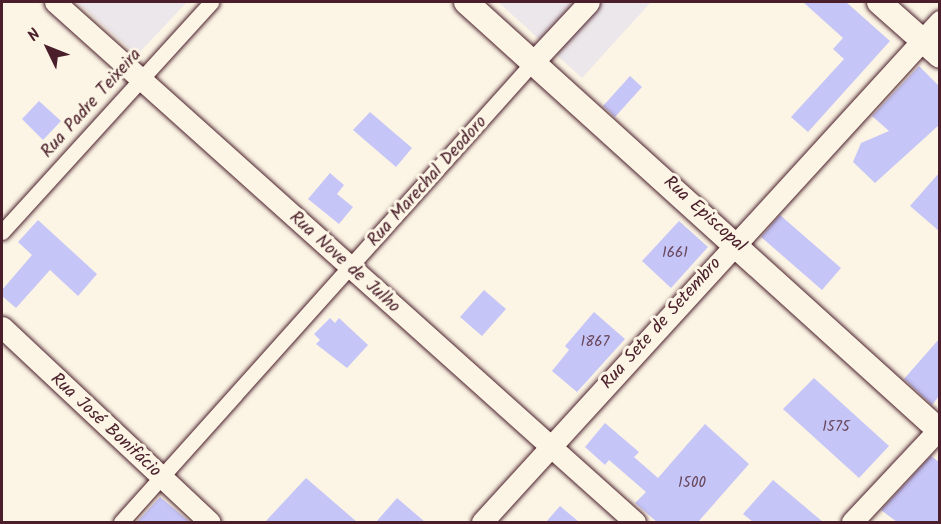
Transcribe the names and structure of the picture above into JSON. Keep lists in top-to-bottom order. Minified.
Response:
{"streets":{"main road":["Rua Marechal Deodoro","Rua Episcopal","Rua Nove de Julho","Rua Sete de Setembro","Rua José Bonifácio"],"street":["Rua Padre Teixeira"]},"crossings":[["Rua Padre Teixeira","Rua Nove de Julho"],["Rua Marechal Deodoro","Rua Episcopal"],["Rua Marechal Deodoro","Rua Nove de Julho"],["Rua Marechal Deodoro","Rua José Bonifácio"],["Rua Episcopal","Rua Sete de Setembro"],["Rua Nove de Julho","Rua Sete de Setembro"]],"house_numbers":["1661","1867","1575","1500"],"north":"top left"}
